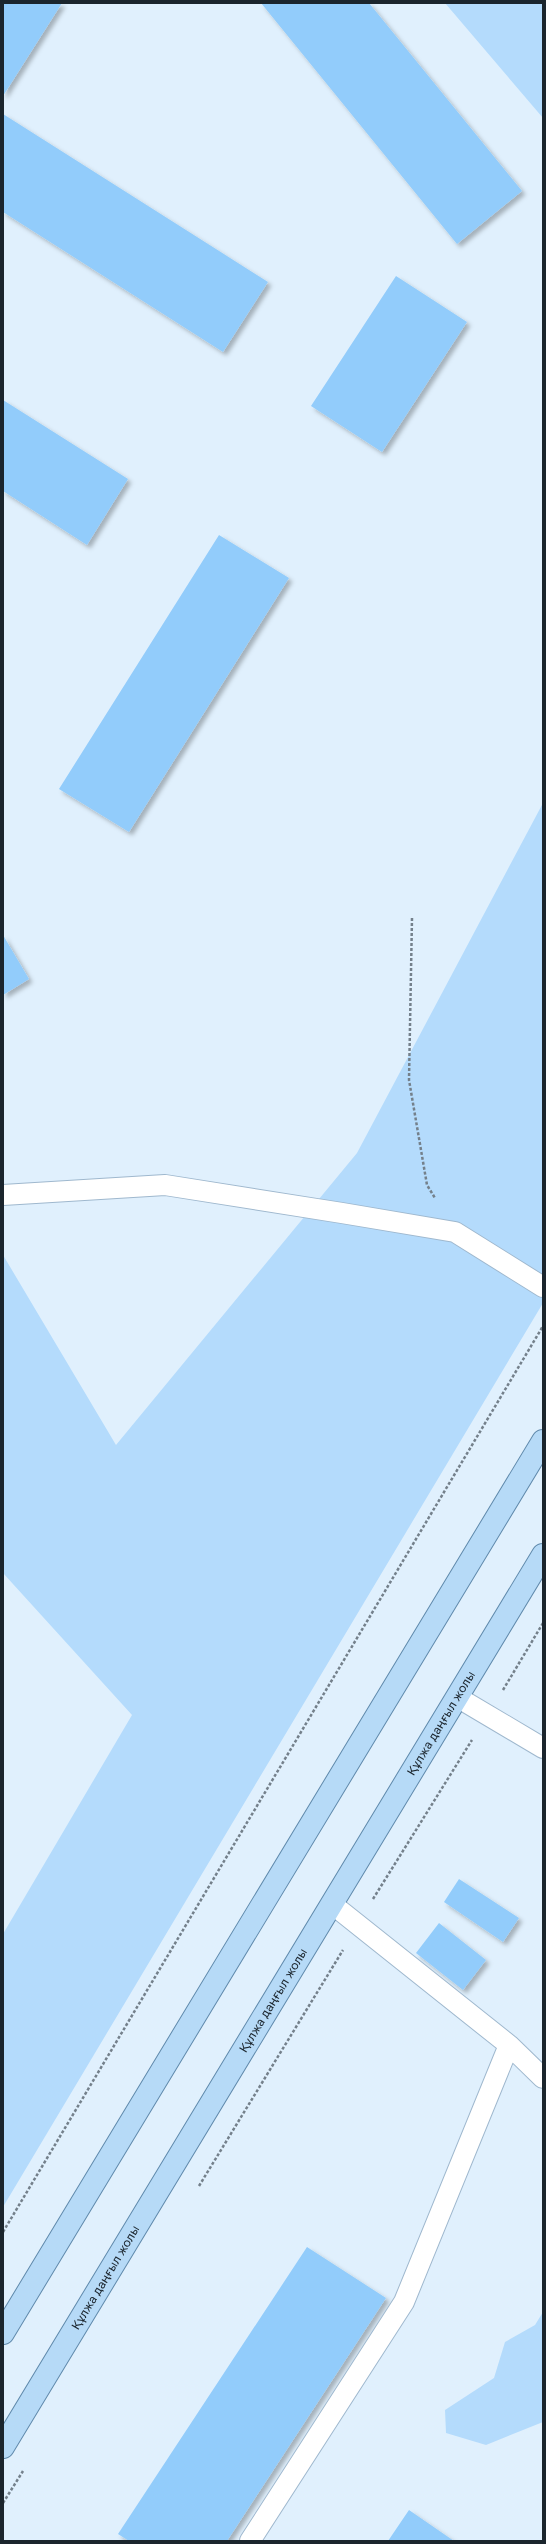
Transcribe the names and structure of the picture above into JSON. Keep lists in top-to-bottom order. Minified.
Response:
{"streets":{"main road":["Құлжа даңғыл жолы"]}}
